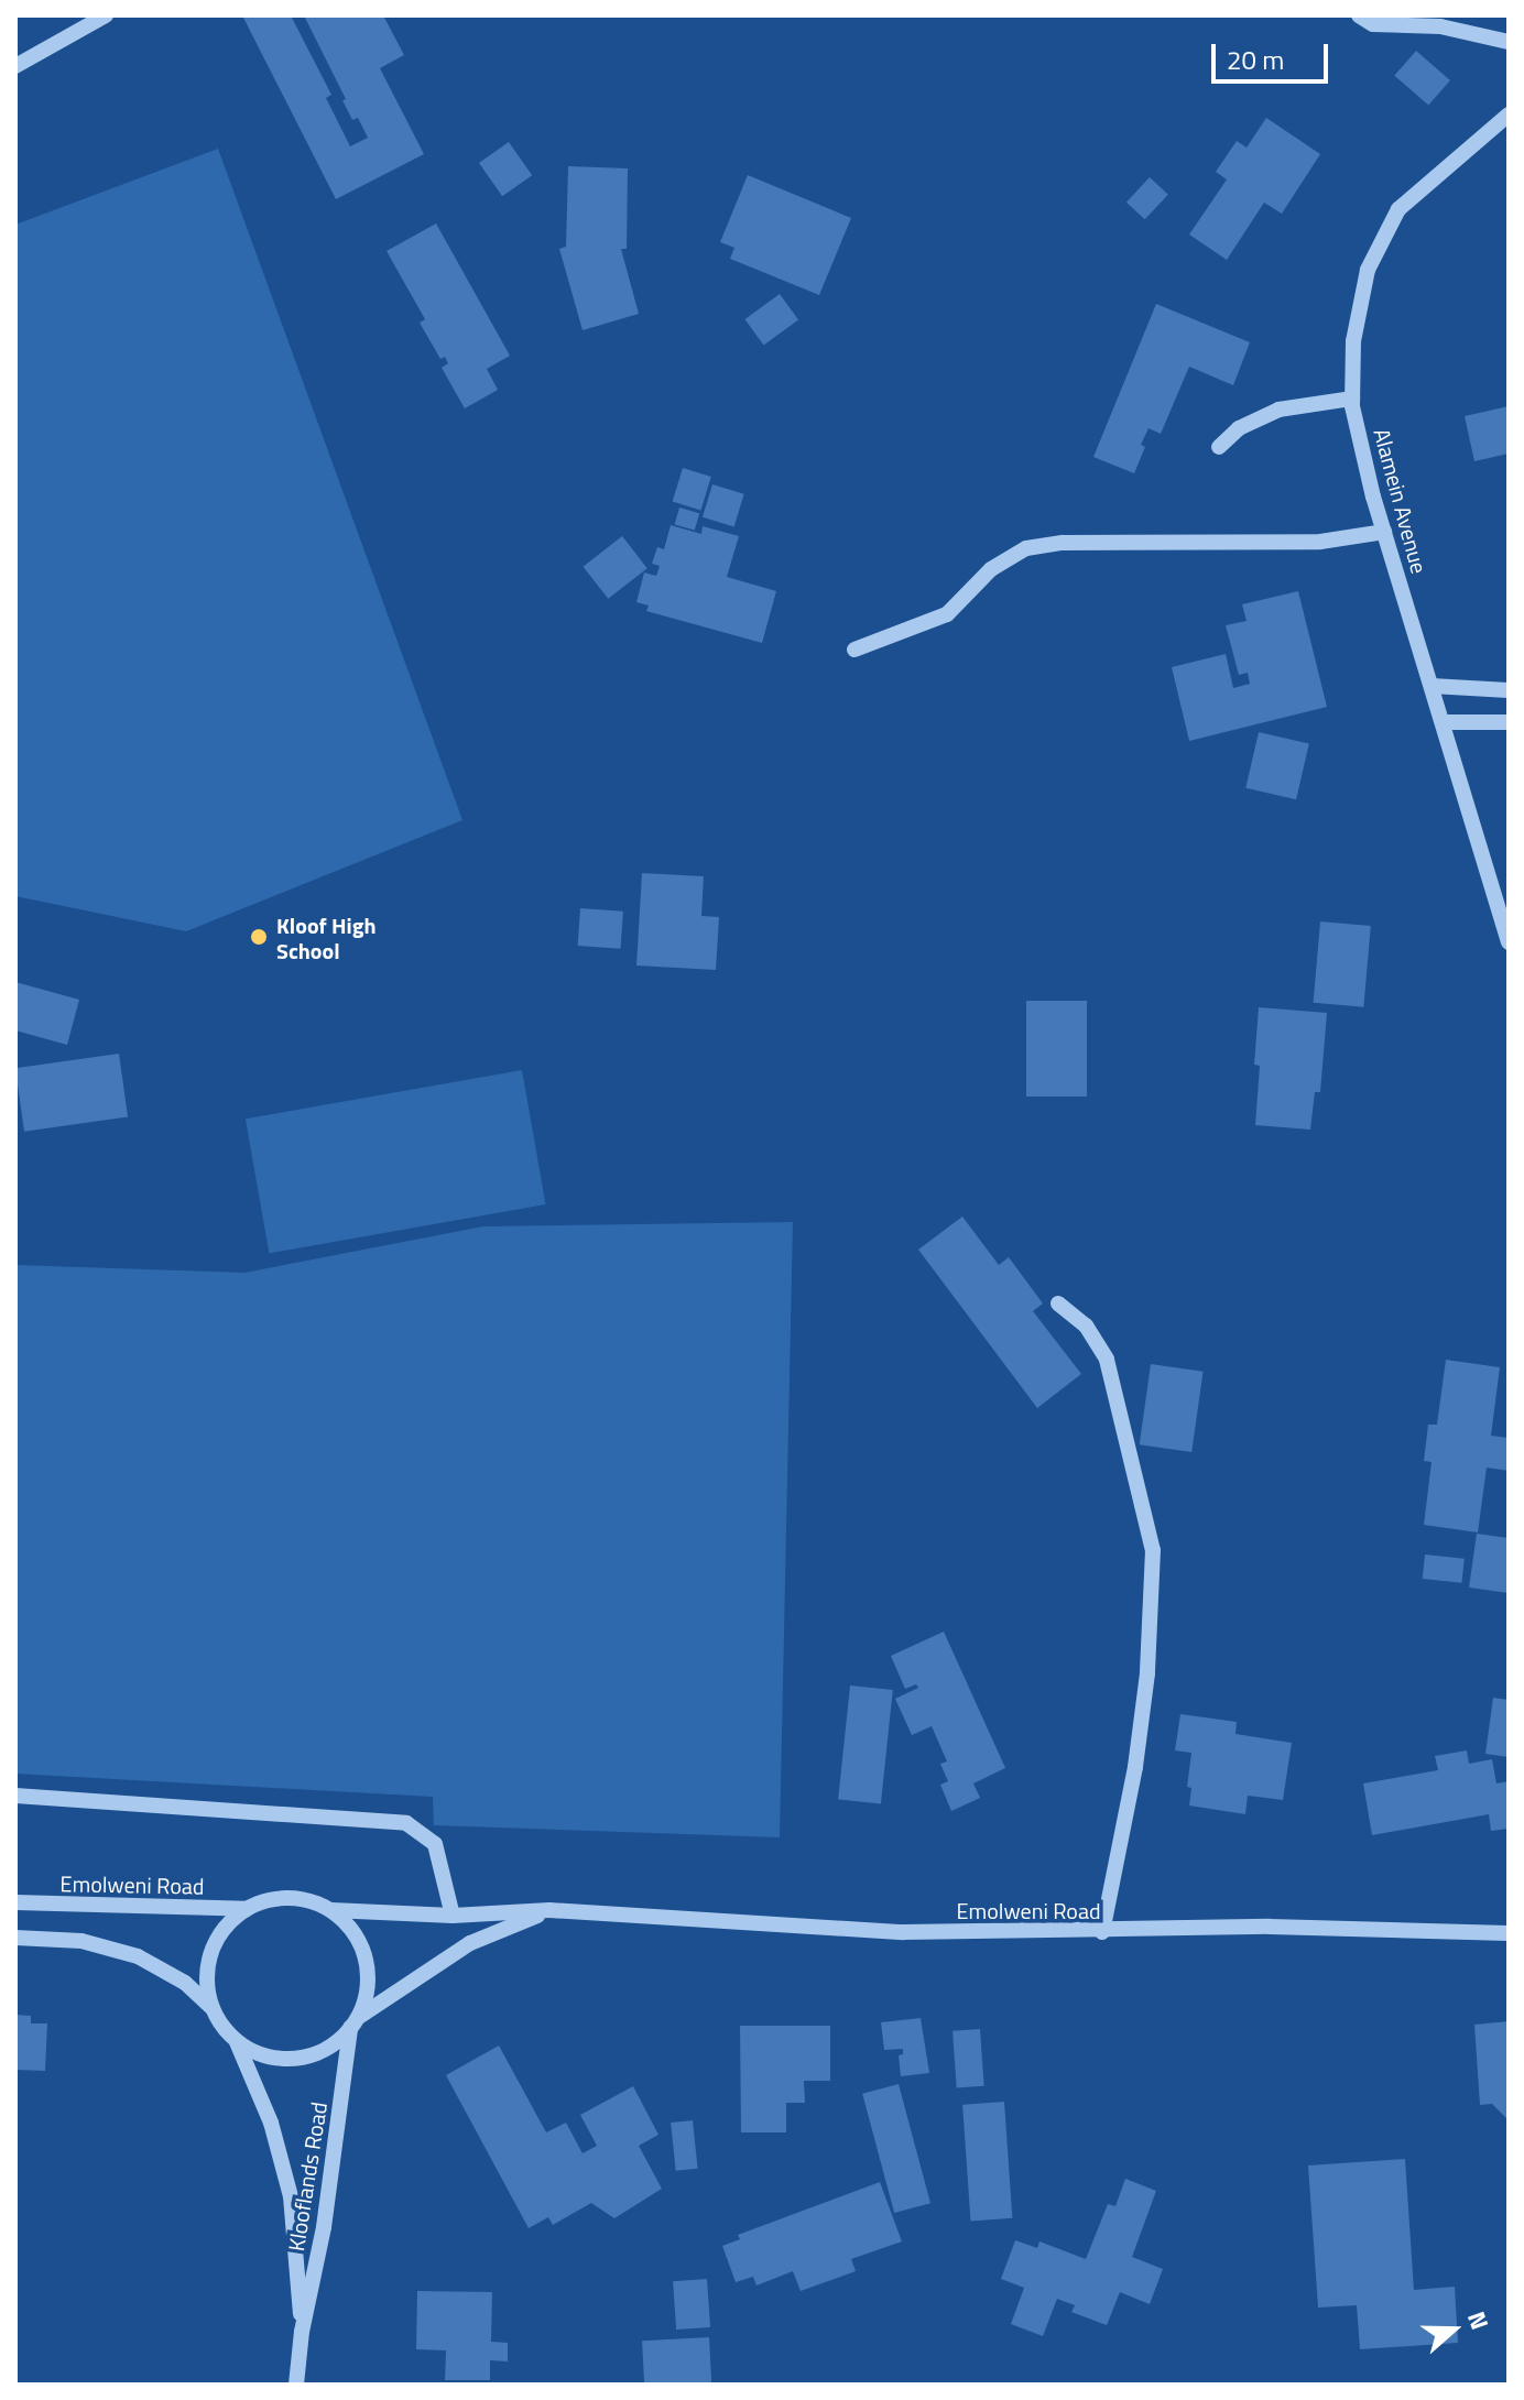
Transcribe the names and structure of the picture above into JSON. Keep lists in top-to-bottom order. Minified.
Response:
{"streets":{"street":["Alamein Avenue","Emolweni Road","Klooflands Road"]},"crossings":[["Emolweni Road","Klooflands Road"]],"places":["Kloof High School"],"scale_bar":"20 m","north":"right"}
